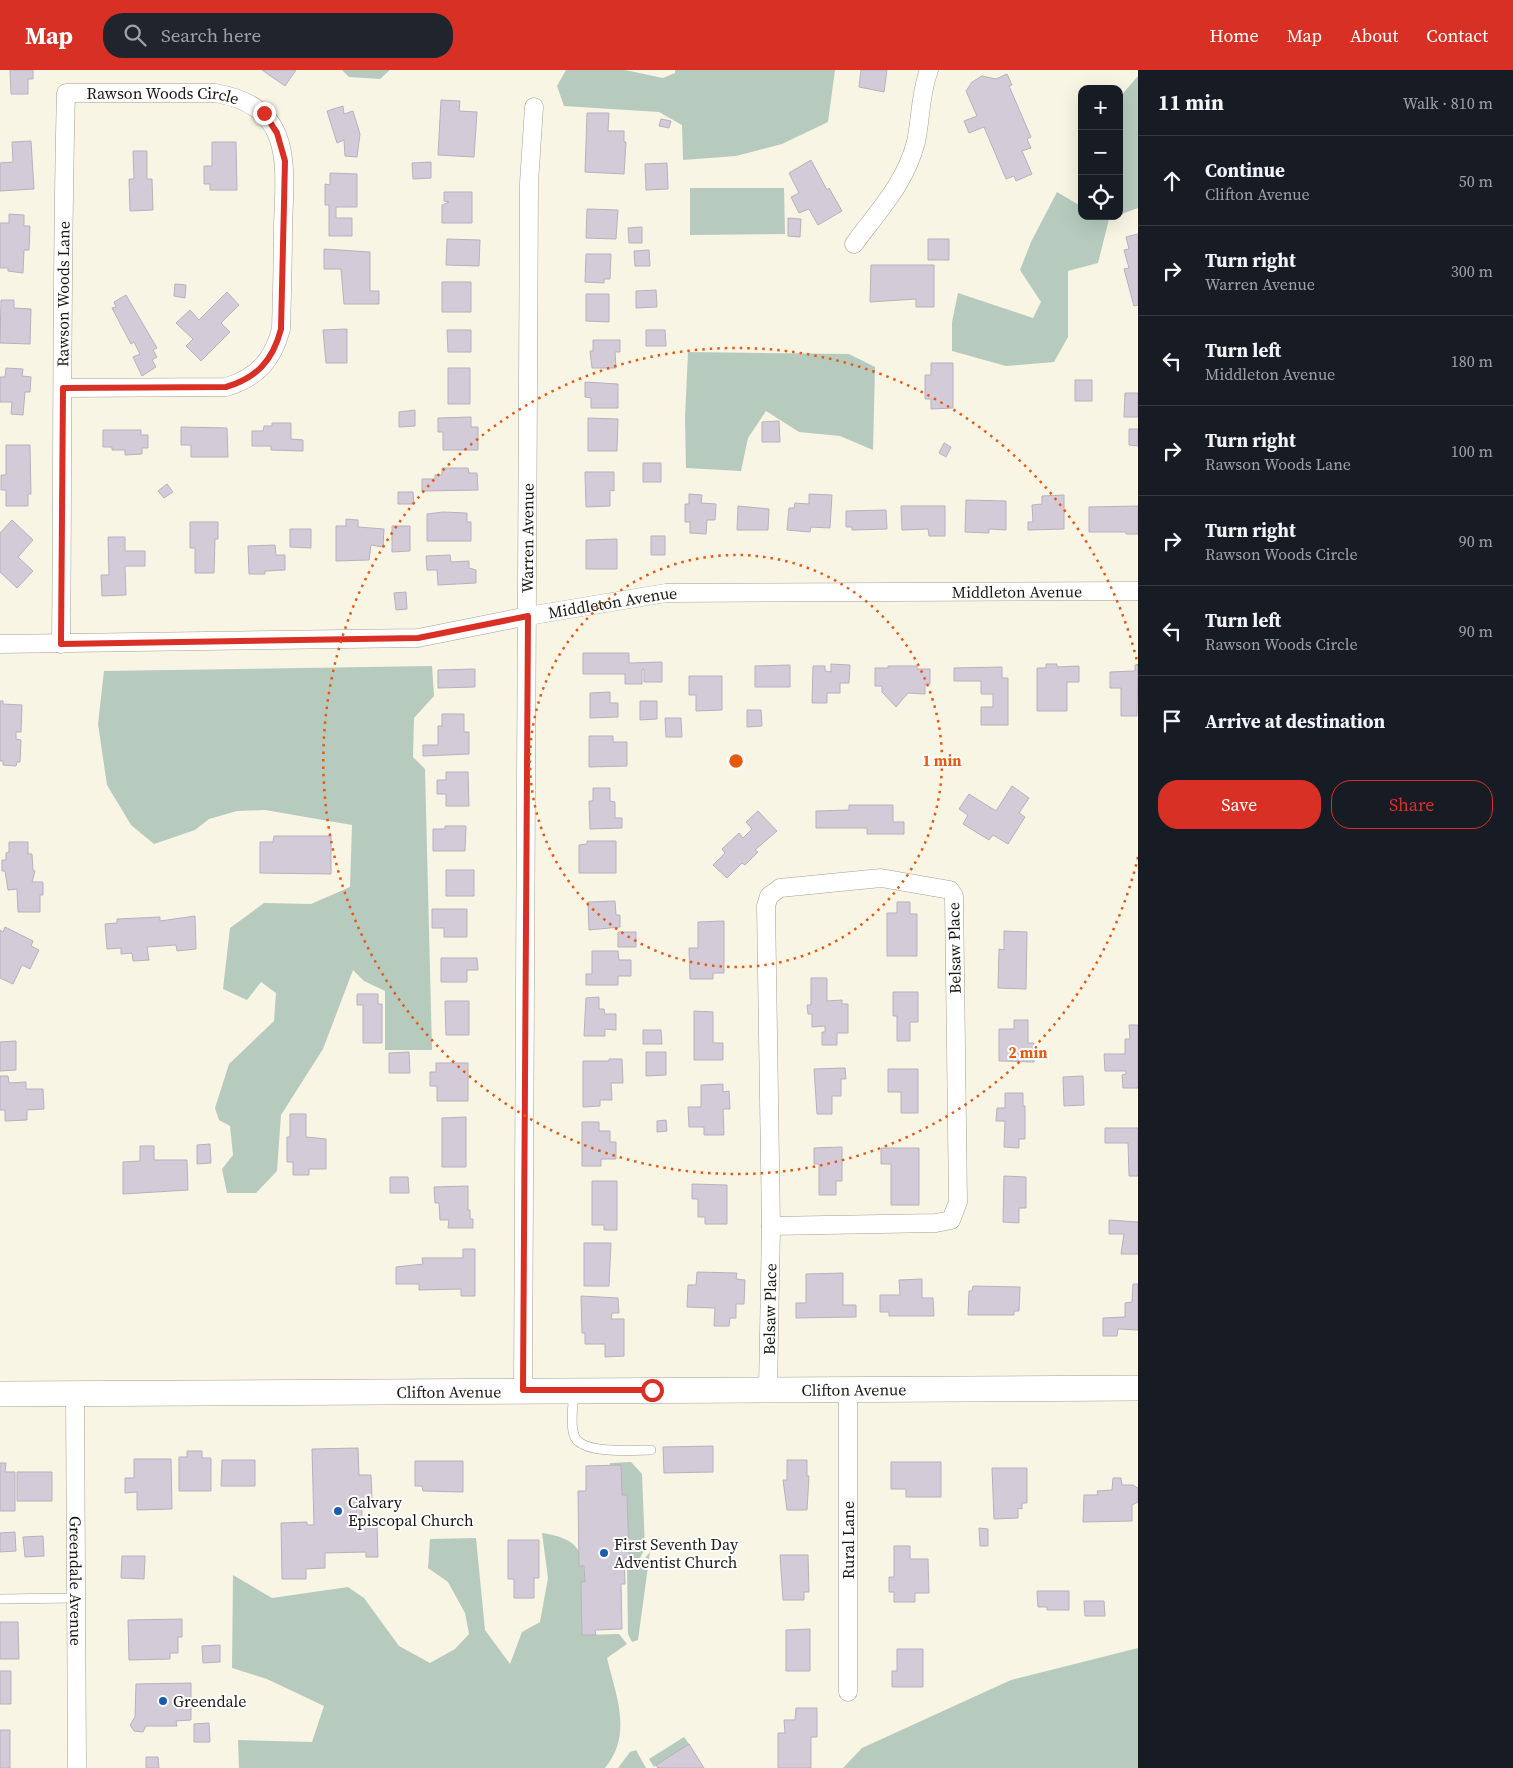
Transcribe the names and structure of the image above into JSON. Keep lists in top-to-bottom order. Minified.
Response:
{"streets":{"main road":["Clifton Avenue"],"street":["Rawson Woods Circle","Rawson Woods Lane","Warren Avenue","Middleton Avenue","Belsaw Place","Rural Lane","Greendale Avenue"]},"crossings":[["Rawson Woods Circle","Rawson Woods Lane"],["Rawson Woods Lane","Middleton Avenue"],["Warren Avenue","Middleton Avenue"],["Warren Avenue","Clifton Avenue"],["Belsaw Place","Clifton Avenue"],["Clifton Avenue","Rural Lane"],["Clifton Avenue","Greendale Avenue"]],"places":["Calvary Episcopal Church","First Seventh Day Adventist Church","Greendale"],"page":{"header":"Map","search":"Search here","nav":["Home","Map","About","Contact"],"heading":["11 min","Walk · 810 m"],"map_buttons":["+","−"],"list":[["Continue","Clifton Avenue","50 m"],["Turn right","Warren Avenue","300 m"],["Turn left","Middleton Avenue","180 m"],["Turn right","Rawson Woods Lane","100 m"],["Turn right","Rawson Woods Circle","90 m"],["Turn left","Rawson Woods Circle","90 m"],"Arrive at destination"],"buttons":["Save","Share"]},"rings":["1 min","2 min"]}
